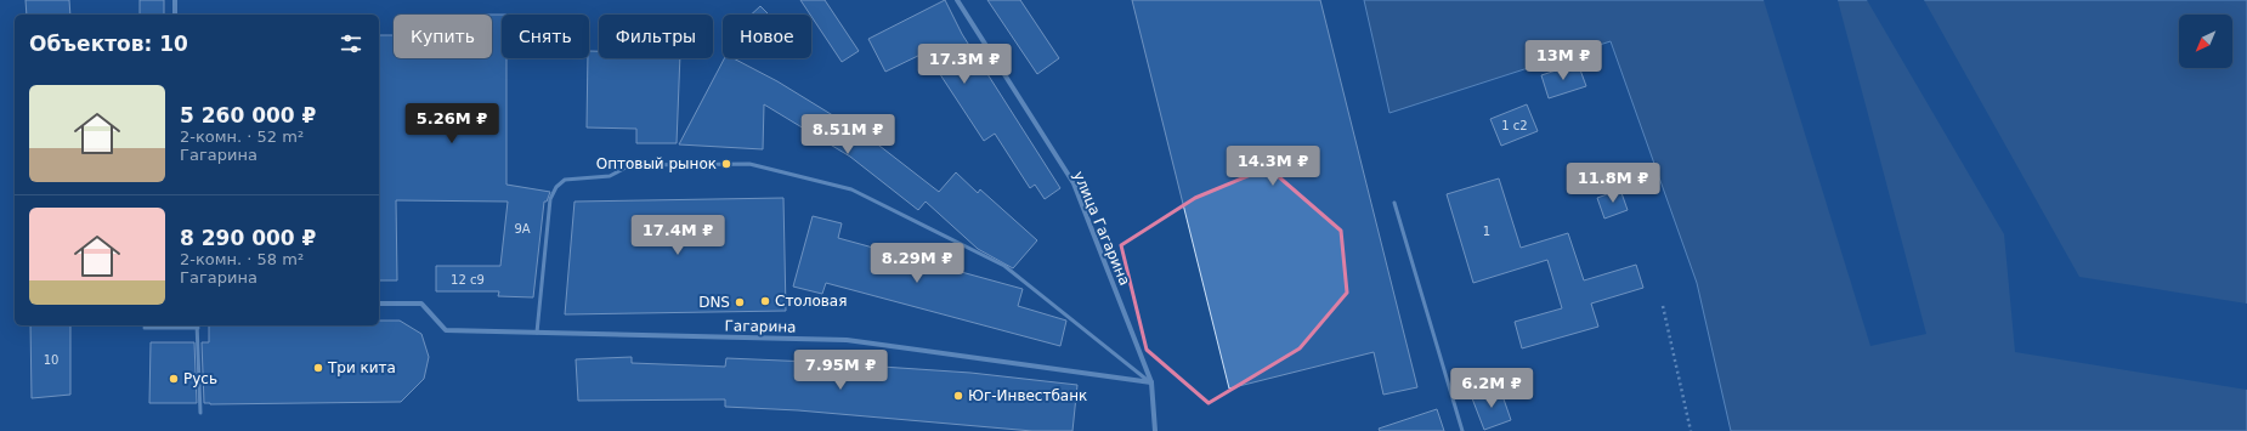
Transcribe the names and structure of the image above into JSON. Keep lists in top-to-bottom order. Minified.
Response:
{"streets":{"street":["улица Гагарина","Гагарина"]},"crossings":[["улица Гагарина","Гагарина"]],"places":["Оптовый рынок","Столовая","DNS","Три кита","Русь","Юг-Инвестбанк"],"house_numbers":["1 с2","9А","1","12 с9","10"],"north":"bottom left","page":{"chip":["Купить","Снять","Фильтры","Новое"],"heading":"Объектов: 10","price":["13M ₽","17.3M ₽","5.26M ₽","8.51M ₽","14.3M ₽","11.8M ₽","17.4M ₽","8.29M ₽","7.95M ₽","6.2M ₽"],"list":[{"name":"5 260 000 ₽","note":"2-комн. · 52 m² · Гагарина"},{"name":"8 290 000 ₽","note":"2-комн. · 58 m² · Гагарина"}]}}
